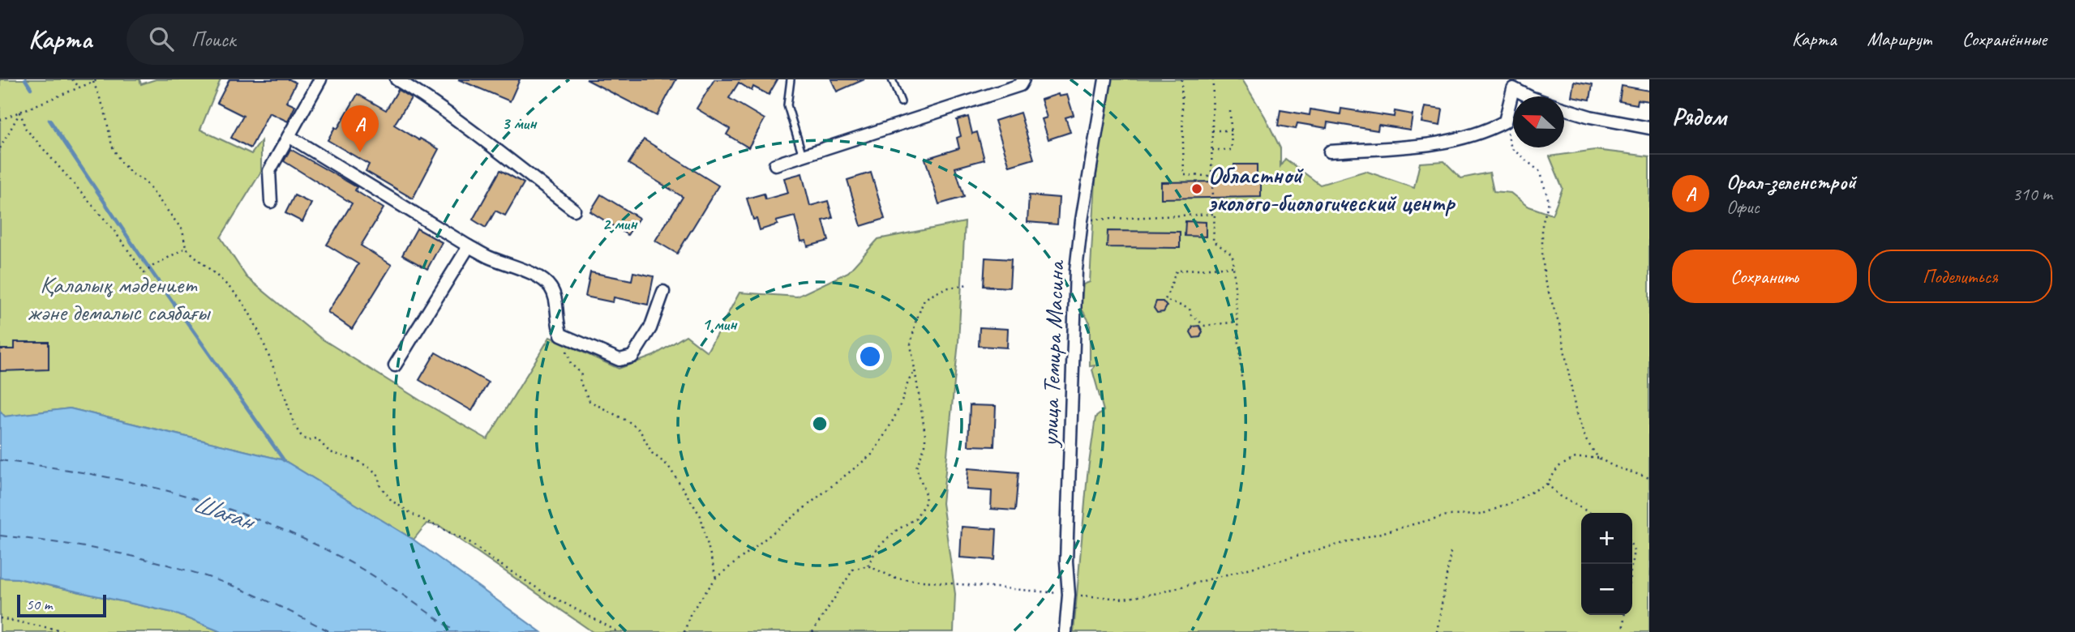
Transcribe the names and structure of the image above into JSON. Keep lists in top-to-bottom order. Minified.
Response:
{"streets":{"street":["улица Темира Масина"]},"water":["Шаған"],"parks":["Қалалық мәдениет және демалыс саябағы"],"places":["Областной эколого-биологический центр"],"scale_bar":"50 m","north":"left","page":{"header":"Карта","search":"Поиск","nav":["Карта","Маршрут","Сохранённые"],"heading":"Рядом","pins":"A","list":[{"mark":"A","name":"Орал-зеленстрой","note":"Офис","value":"310 m"}],"buttons":["Сохранить","Поделиться"],"map_buttons":["+","−"],"scale":"50 m"},"rings":["3 мин","2 мин","1 мин"]}
